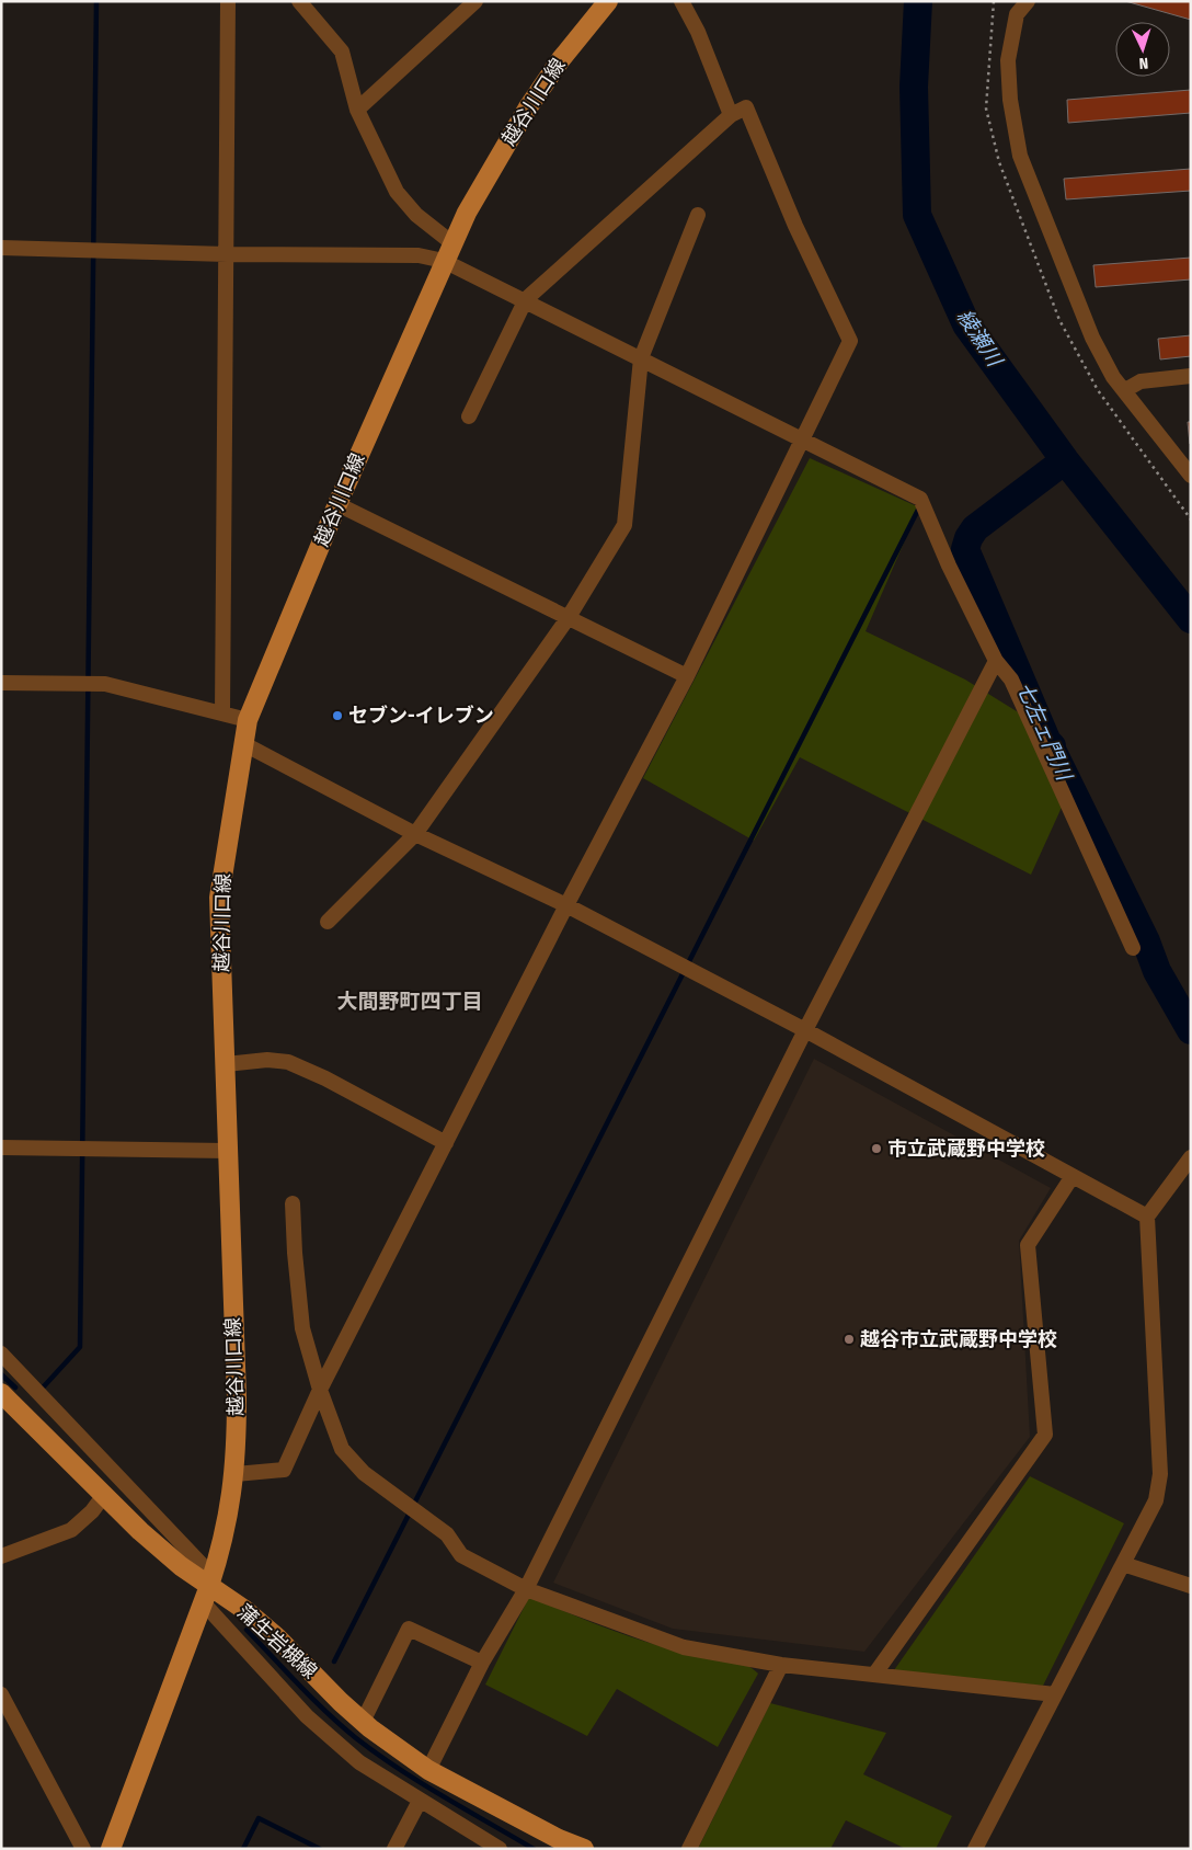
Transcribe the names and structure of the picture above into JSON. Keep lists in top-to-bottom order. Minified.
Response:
{"streets":{"main road":["越谷川口線","蒲生岩槻線"]},"crossings":[["越谷川口線","蒲生岩槻線"]],"districts":["大間野町四丁目"],"water":["綾瀬川","七左ェ門川"],"places":["セブン-イレブン","市立武蔵野中学校","越谷市立武蔵野中学校"],"north":"bottom"}
